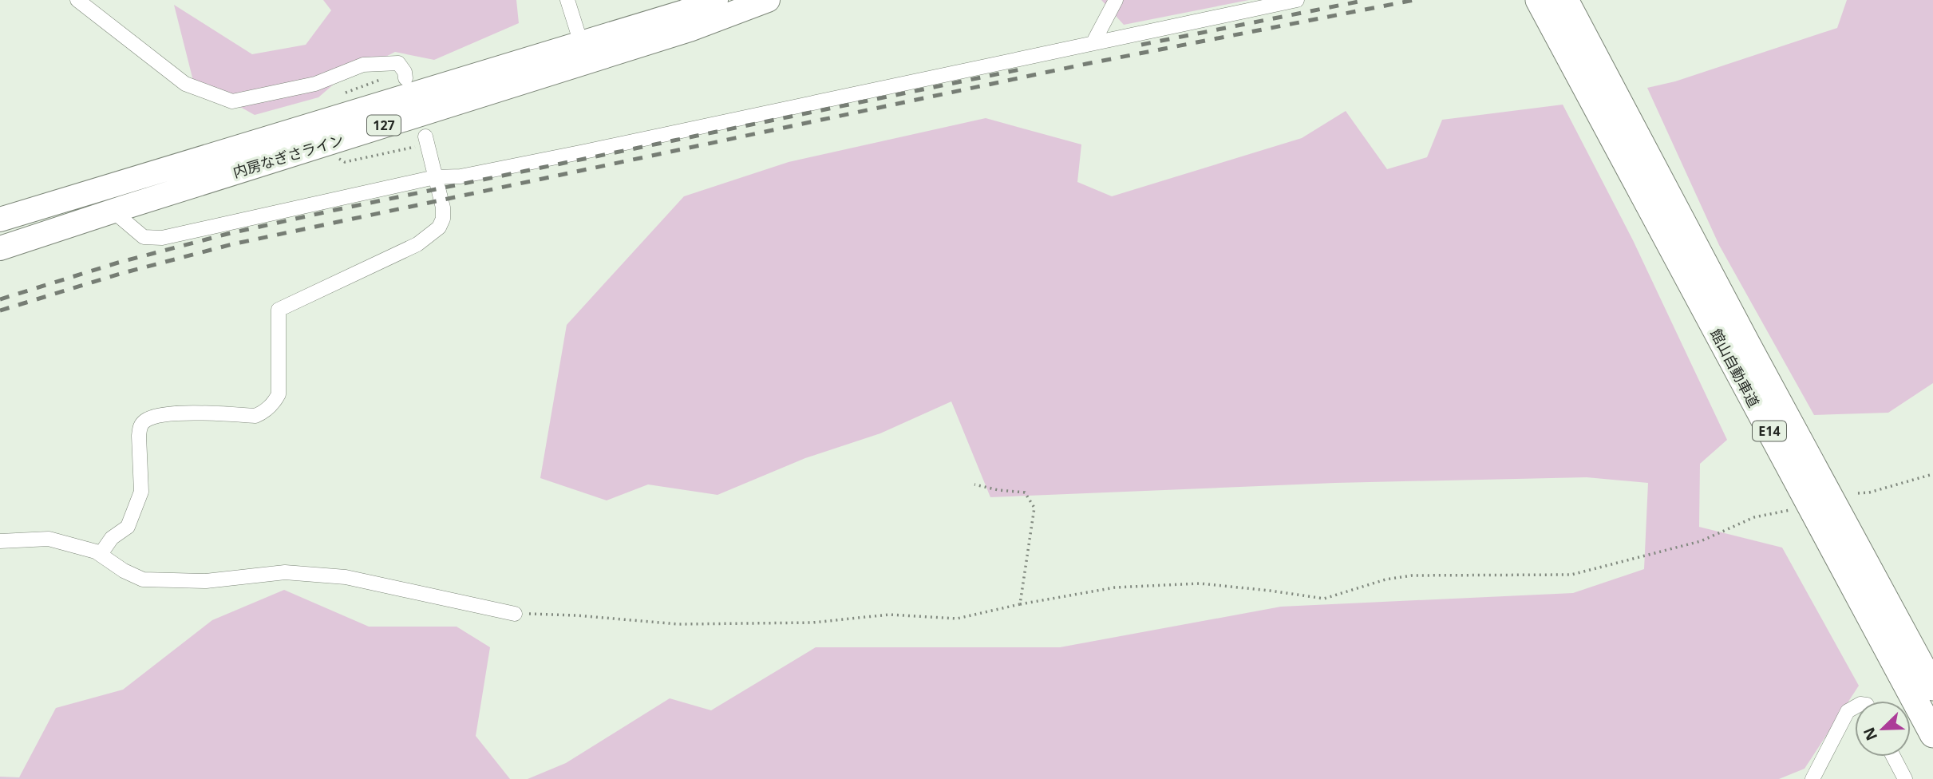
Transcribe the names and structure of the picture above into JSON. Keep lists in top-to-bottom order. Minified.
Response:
{"streets":{"highway":["127","内房なぎさライン","館山自動車道","E14"]},"north":"bottom left"}
